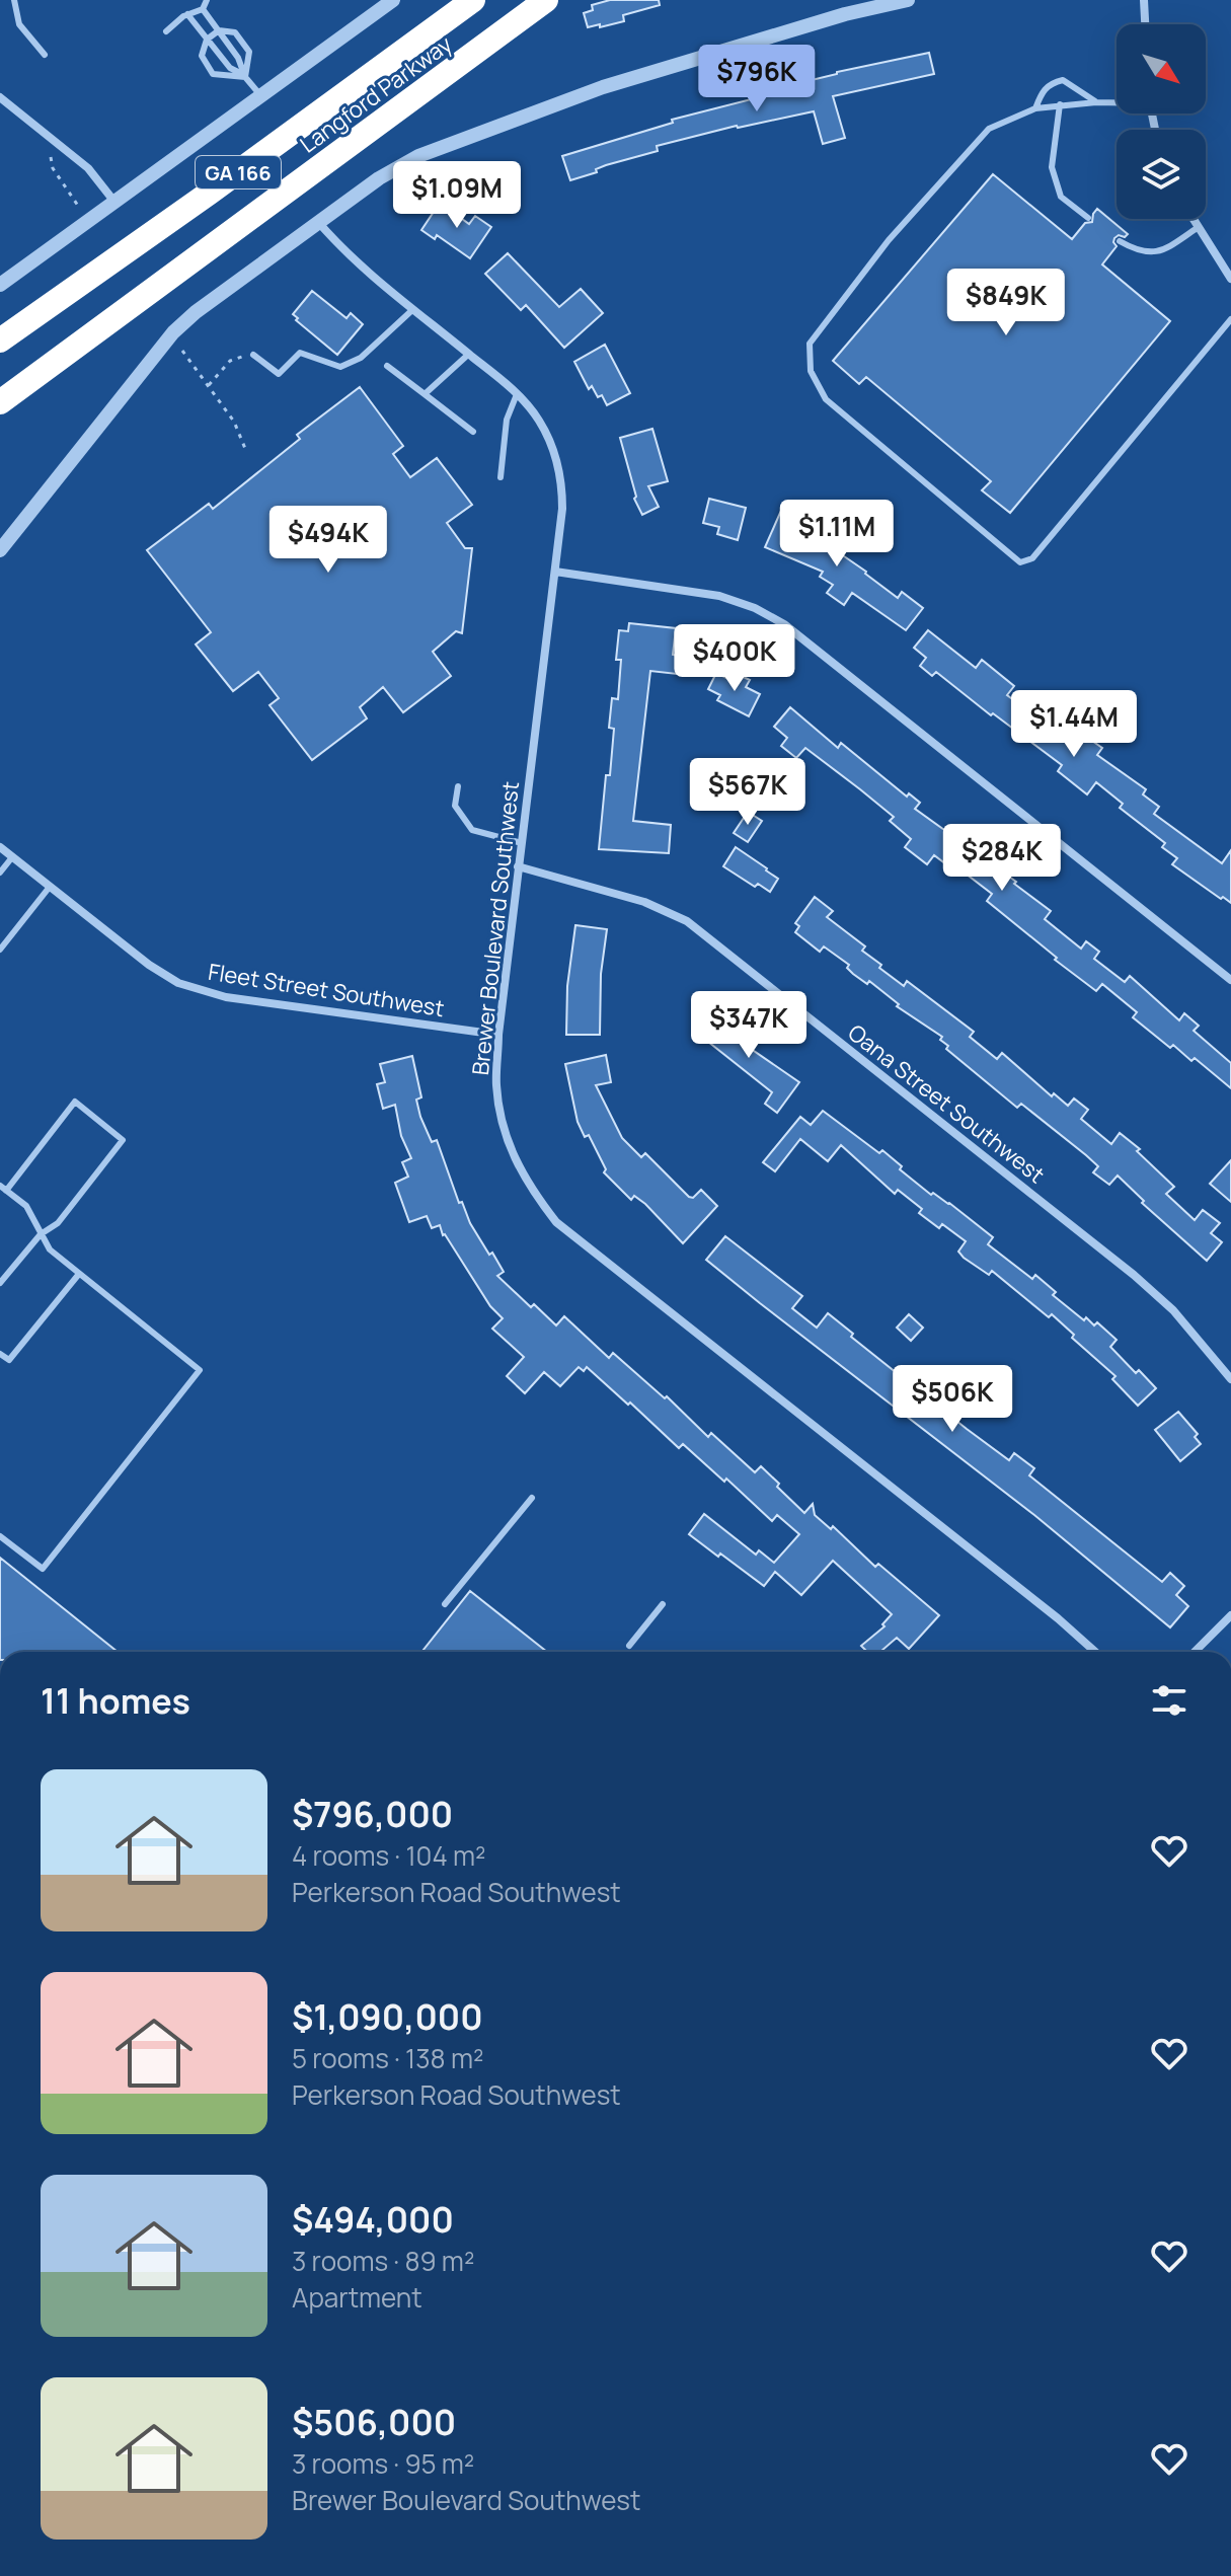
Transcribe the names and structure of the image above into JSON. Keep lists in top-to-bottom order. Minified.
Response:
{"streets":{"highway":["Langford Parkway","GA 166"],"street":["Brewer Boulevard Southwest","Fleet Street Southwest","Oana Street Southwest"]},"crossings":[["Brewer Boulevard Southwest","Fleet Street Southwest"],["Brewer Boulevard Southwest","Oana Street Southwest"]],"north":"bottom right","page":{"price":["$796K","$1.09M","$849K","$1.11M","$494K","$400K","$1.44M","$567K","$284K","$347K","$506K"],"heading":"11 homes","list":[{"name":"$796,000","note":"4 rooms · 104 m² · Perkerson Road Southwest"},{"name":"$1,090,000","note":"5 rooms · 138 m² · Perkerson Road Southwest"},{"name":"$494,000","note":"3 rooms · 89 m² · Apartment"},{"name":"$506,000","note":"3 rooms · 95 m² · Brewer Boulevard Southwest"}]}}
